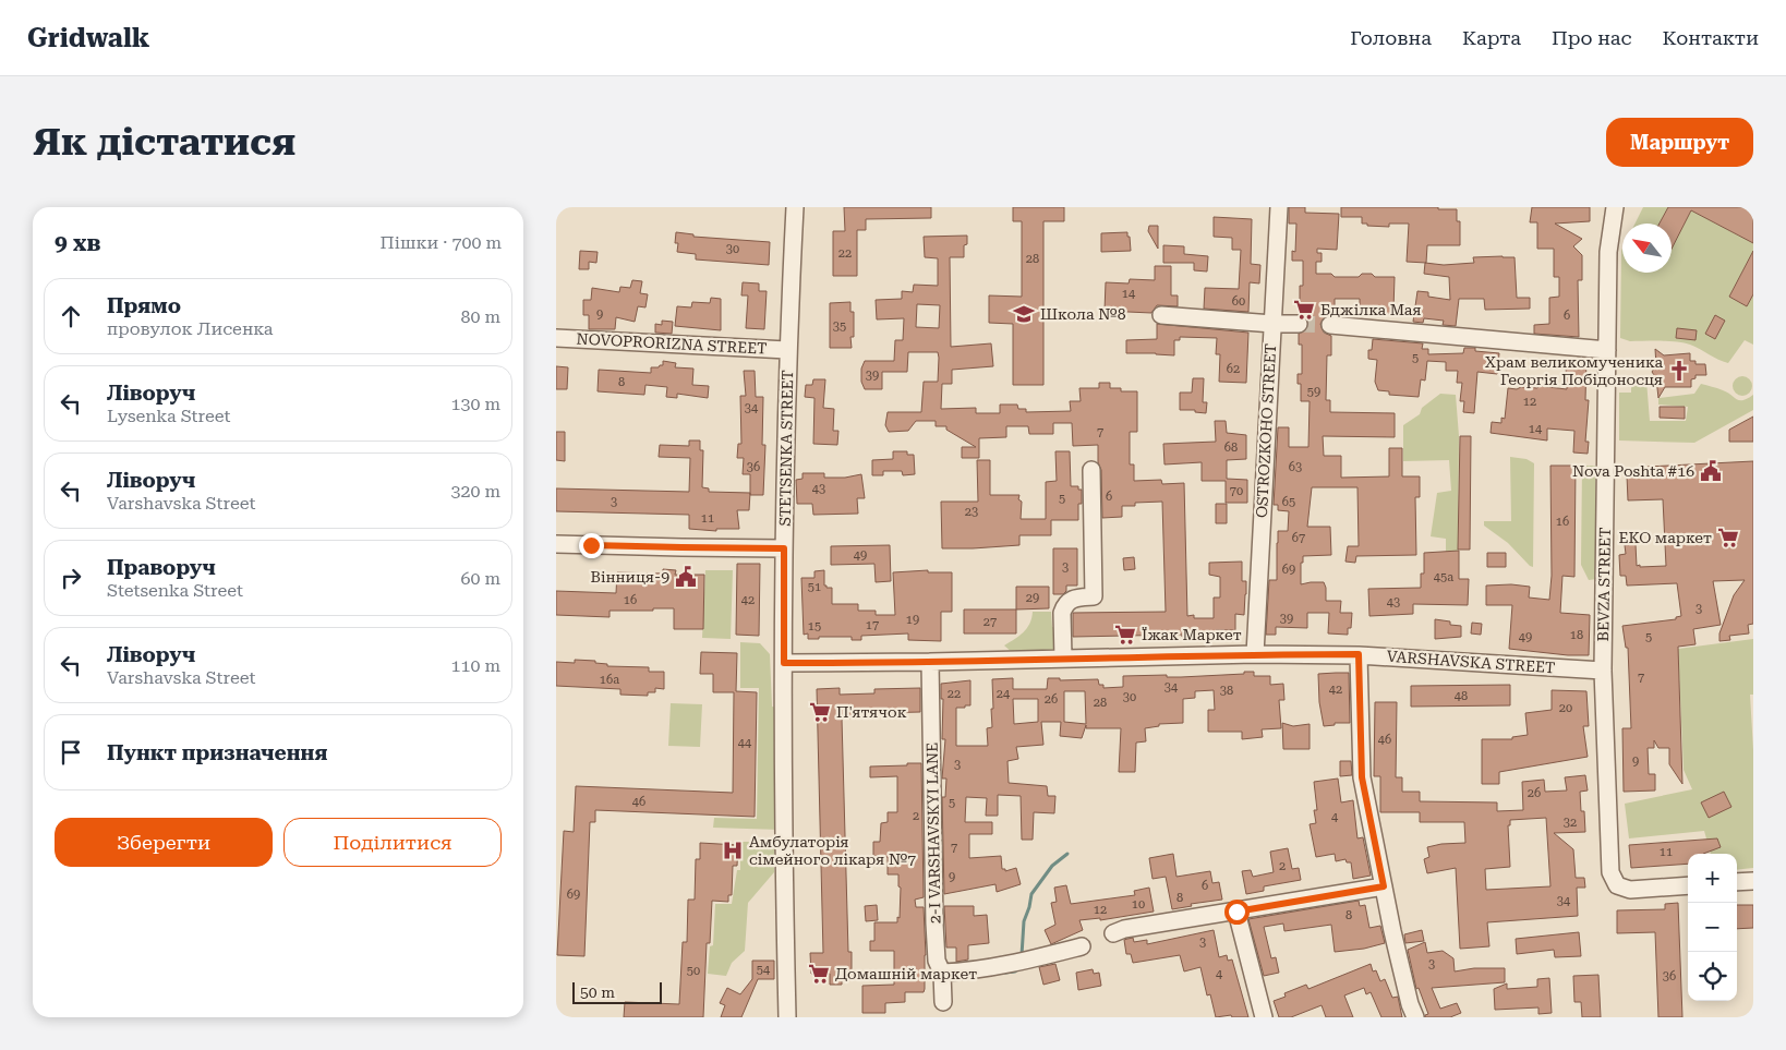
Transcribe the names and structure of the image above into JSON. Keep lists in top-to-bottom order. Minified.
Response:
{"streets":{"street":["NOVOPRORIZNA STREET","OSTROZKOHO STREET","STETSENKA STREET","BEVZA STREET","VARSHAVSKA STREET","2-I VARSHAVSKYI LANE"]},"crossings":[["NOVOPRORIZNA STREET","STETSENKA STREET"],["OSTROZKOHO STREET","VARSHAVSKA STREET"],["STETSENKA STREET","VARSHAVSKA STREET"],["BEVZA STREET","VARSHAVSKA STREET"],["VARSHAVSKA STREET","2-I VARSHAVSKYI LANE"]],"places":{"supermarket":["Бджілка Мая","ЕКО маркет","Їжак Маркет","П'ятячок","Домашній маркет"],"school or university":["Школа №8"],"church":["Храм великомученика Георгія Побідоносця"],"public building":["Nova Poshta #16","Вінниця-9"],"hospital":["Амбулаторія сімейного лікаря №7"]},"house_numbers":["30","22","28","14","60","9","6","35","5","62","39","8","59","12","34","14","7","68","36","63","43","70","6","5","3","65","23","11","16","67","49","3","69","45а","51","29","16","42","43","3","39","19","27","17","15","18","49","5","7","16а","34","42","38","22","24","48","30","26","28","20","46","44","9","3","26","46","5","2","4","32","7","11","2","9","6","69","8","34","10","12","8","3","3","54","50","4","36"],"scale_bar":"50 m","north":"top left","page":{"header":"Gridwalk","nav":["Головна","Карта","Про нас","Контакти"],"buttons":["Маршрут",["Зберегти","Поділитися"]],"title":"Як дістатися","heading":["9 хв","Пішки · 700 m"],"list":[["Прямо","провулок Лисенка","80 m"],["Ліворуч","Lysenka Street","130 m"],["Ліворуч","Varshavska Street","320 m"],["Праворуч","Stetsenka Street","60 m"],["Ліворуч","Varshavska Street","110 m"],"Пункт призначення"],"map_buttons":["+","−"],"scale":"50 m"}}
